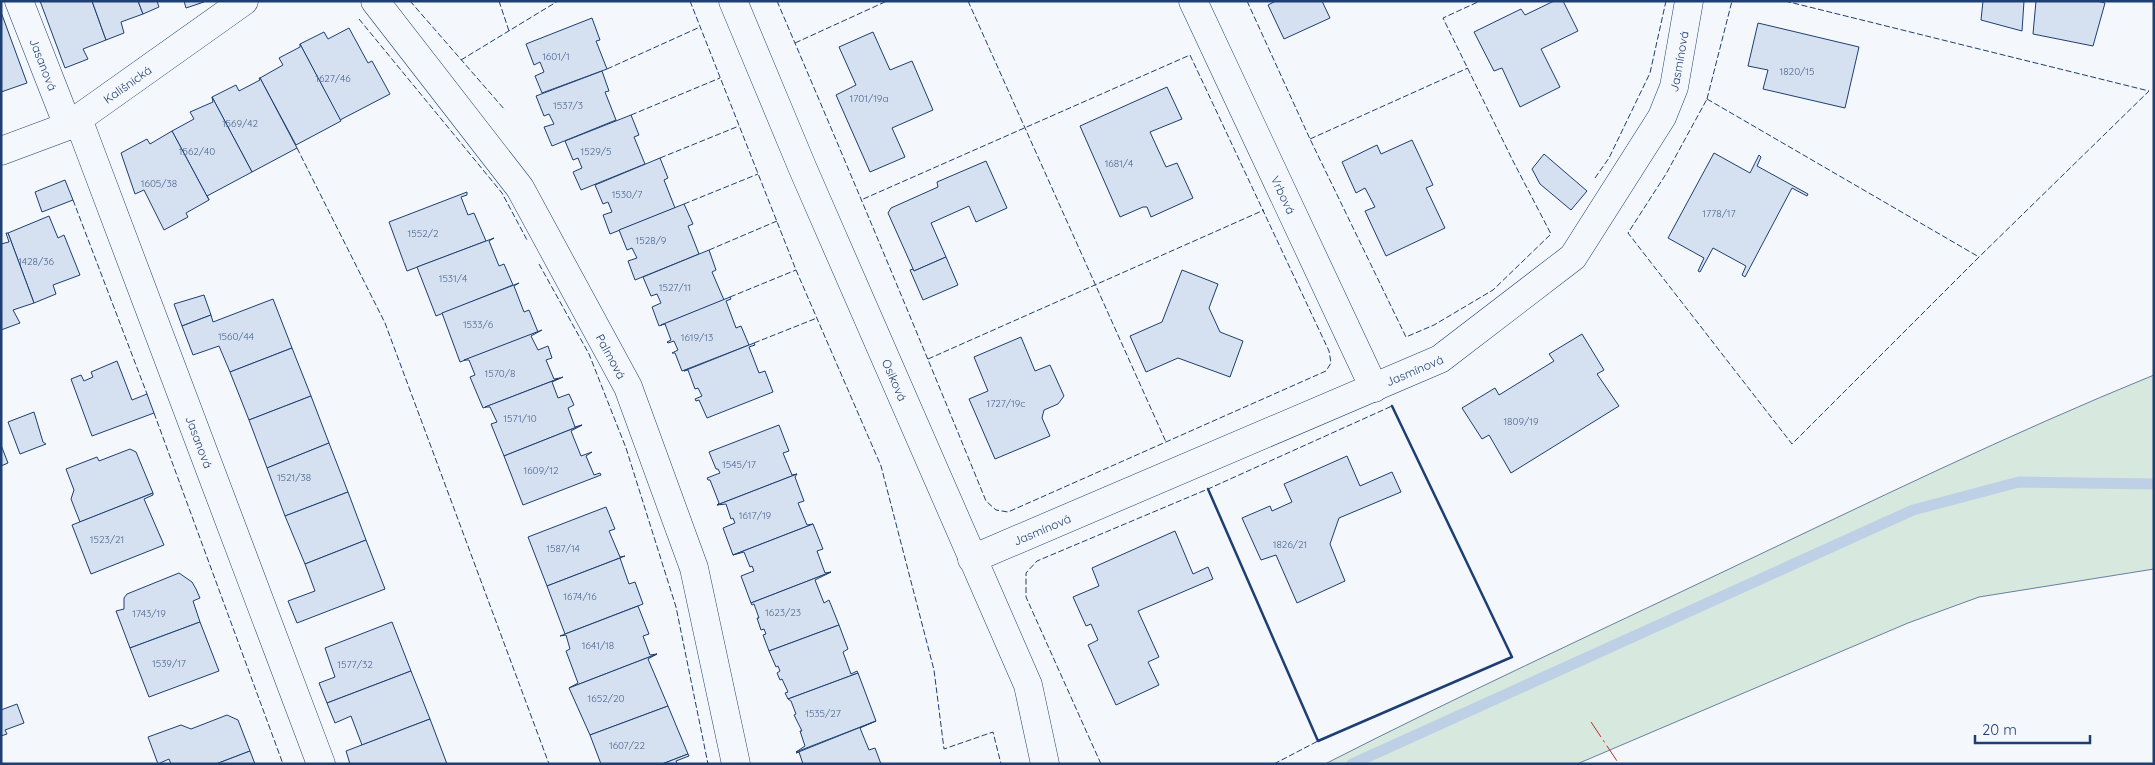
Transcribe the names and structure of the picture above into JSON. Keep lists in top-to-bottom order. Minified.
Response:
{"streets":{"street":["Jasmínová","Jasanová","Kališnická","Vrbová","Palmová","Osiková"]},"crossings":[["Jasmínová","Vrbová"],["Jasmínová","Osiková"],["Jasanová","Kališnická"]],"house_numbers":["1601/1","1820/15","1627/46","1701/19a","1537/3","1569/42","1562/40","1529/5","1681/4","1605/38","1530/7","1778/17","1552/2","1528/9","1428/36","1531/4","1527/11","1533/6","1560/44","1619/13","1570/8","1727/19c","1571/10","1809/19","1545/17","1609/12","1521/38","1617/19","1523/21","1826/21","1587/14","1674/16","1623/23","1743/19","1641/18","1539/17","1577/32","1652/20","1535/27","1607/22"],"scale_bar":"20 m"}
